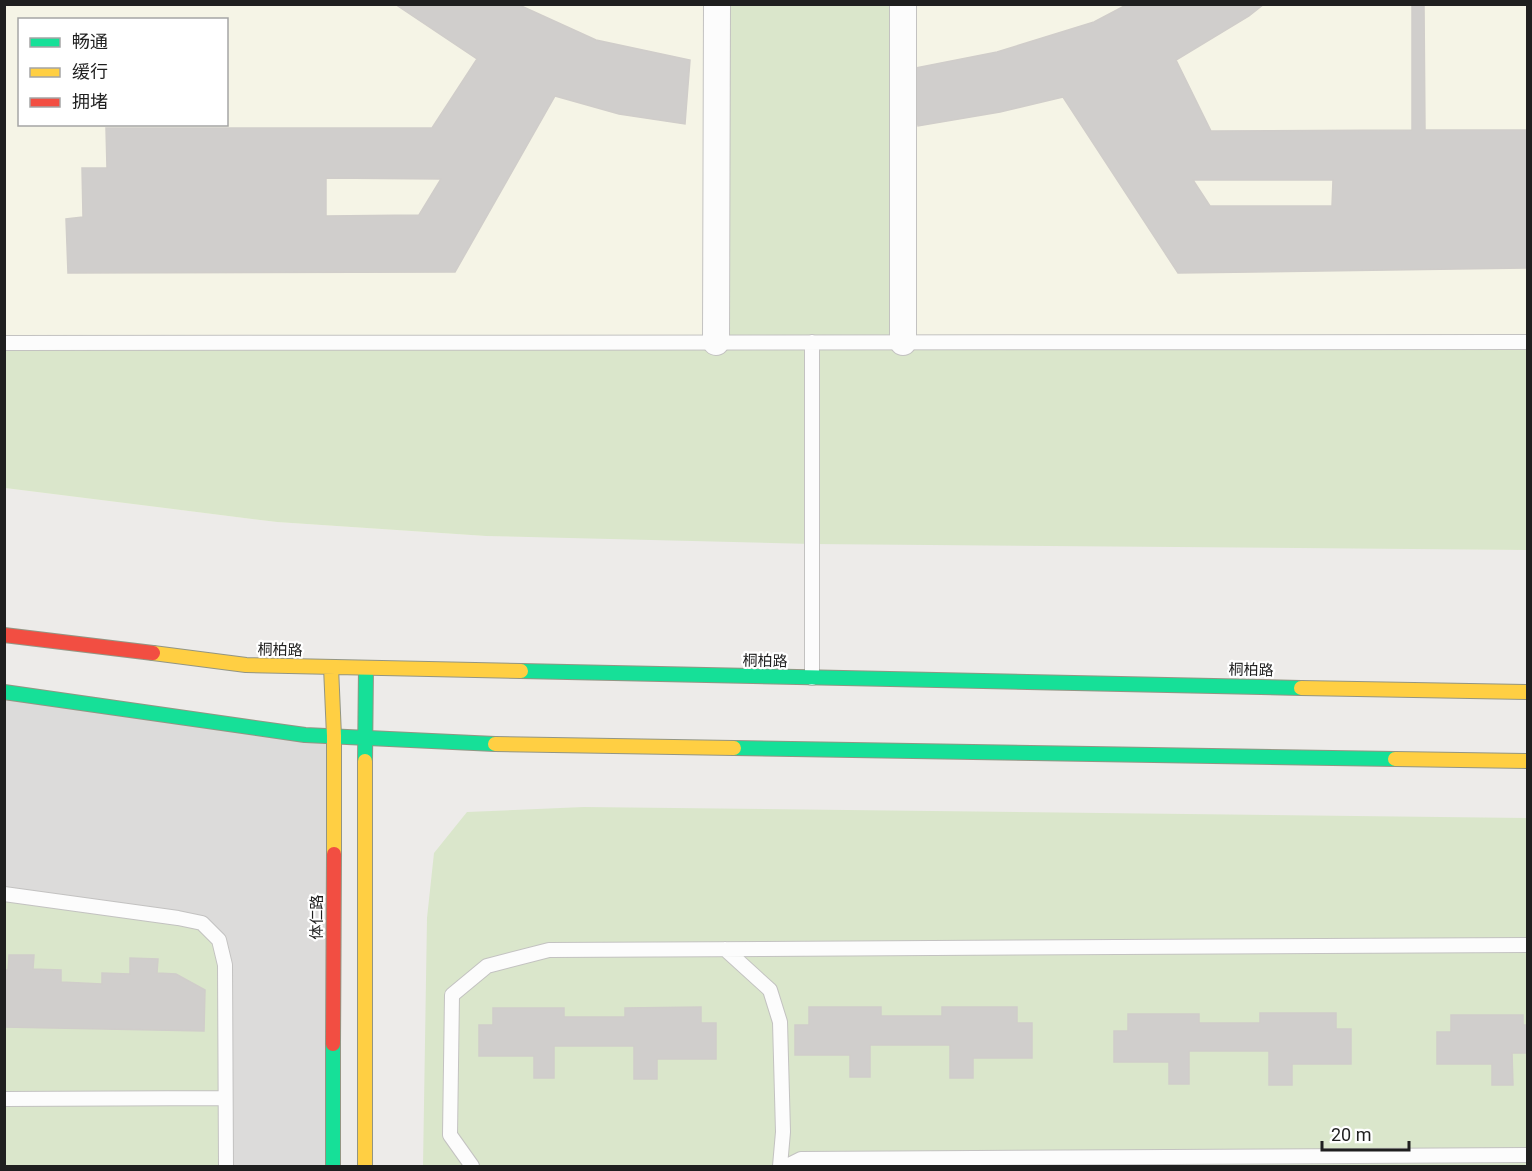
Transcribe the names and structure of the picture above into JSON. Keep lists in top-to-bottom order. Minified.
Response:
{"streets":{"main road":["桐柏路","体仁路"]},"crossings":[["桐柏路","体仁路"]],"legend":["畅通","缓行","拥堵"],"scale_bar":"20 m"}
